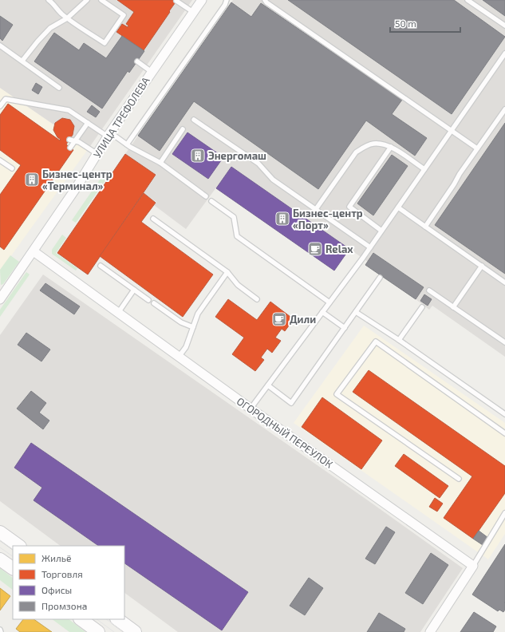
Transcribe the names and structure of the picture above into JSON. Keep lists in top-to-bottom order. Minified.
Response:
{"streets":{"street":["УЛИЦА ТРЕФОЛЕВА","ОГОРОДНЫЙ ПЕРЕУЛОК"]},"crossings":[["УЛИЦА ТРЕФОЛЕВА","ОГОРОДНЫЙ ПЕРЕУЛОК"]],"places":{"building":["Энергомаш","Бизнес-центр «Терминал»","Бизнес-центр «Порт»"],"cafe":["Relax","Дили"]},"legend":["Жильё","Торговля","Офисы","Промзона"],"scale_bar":"50 m"}
